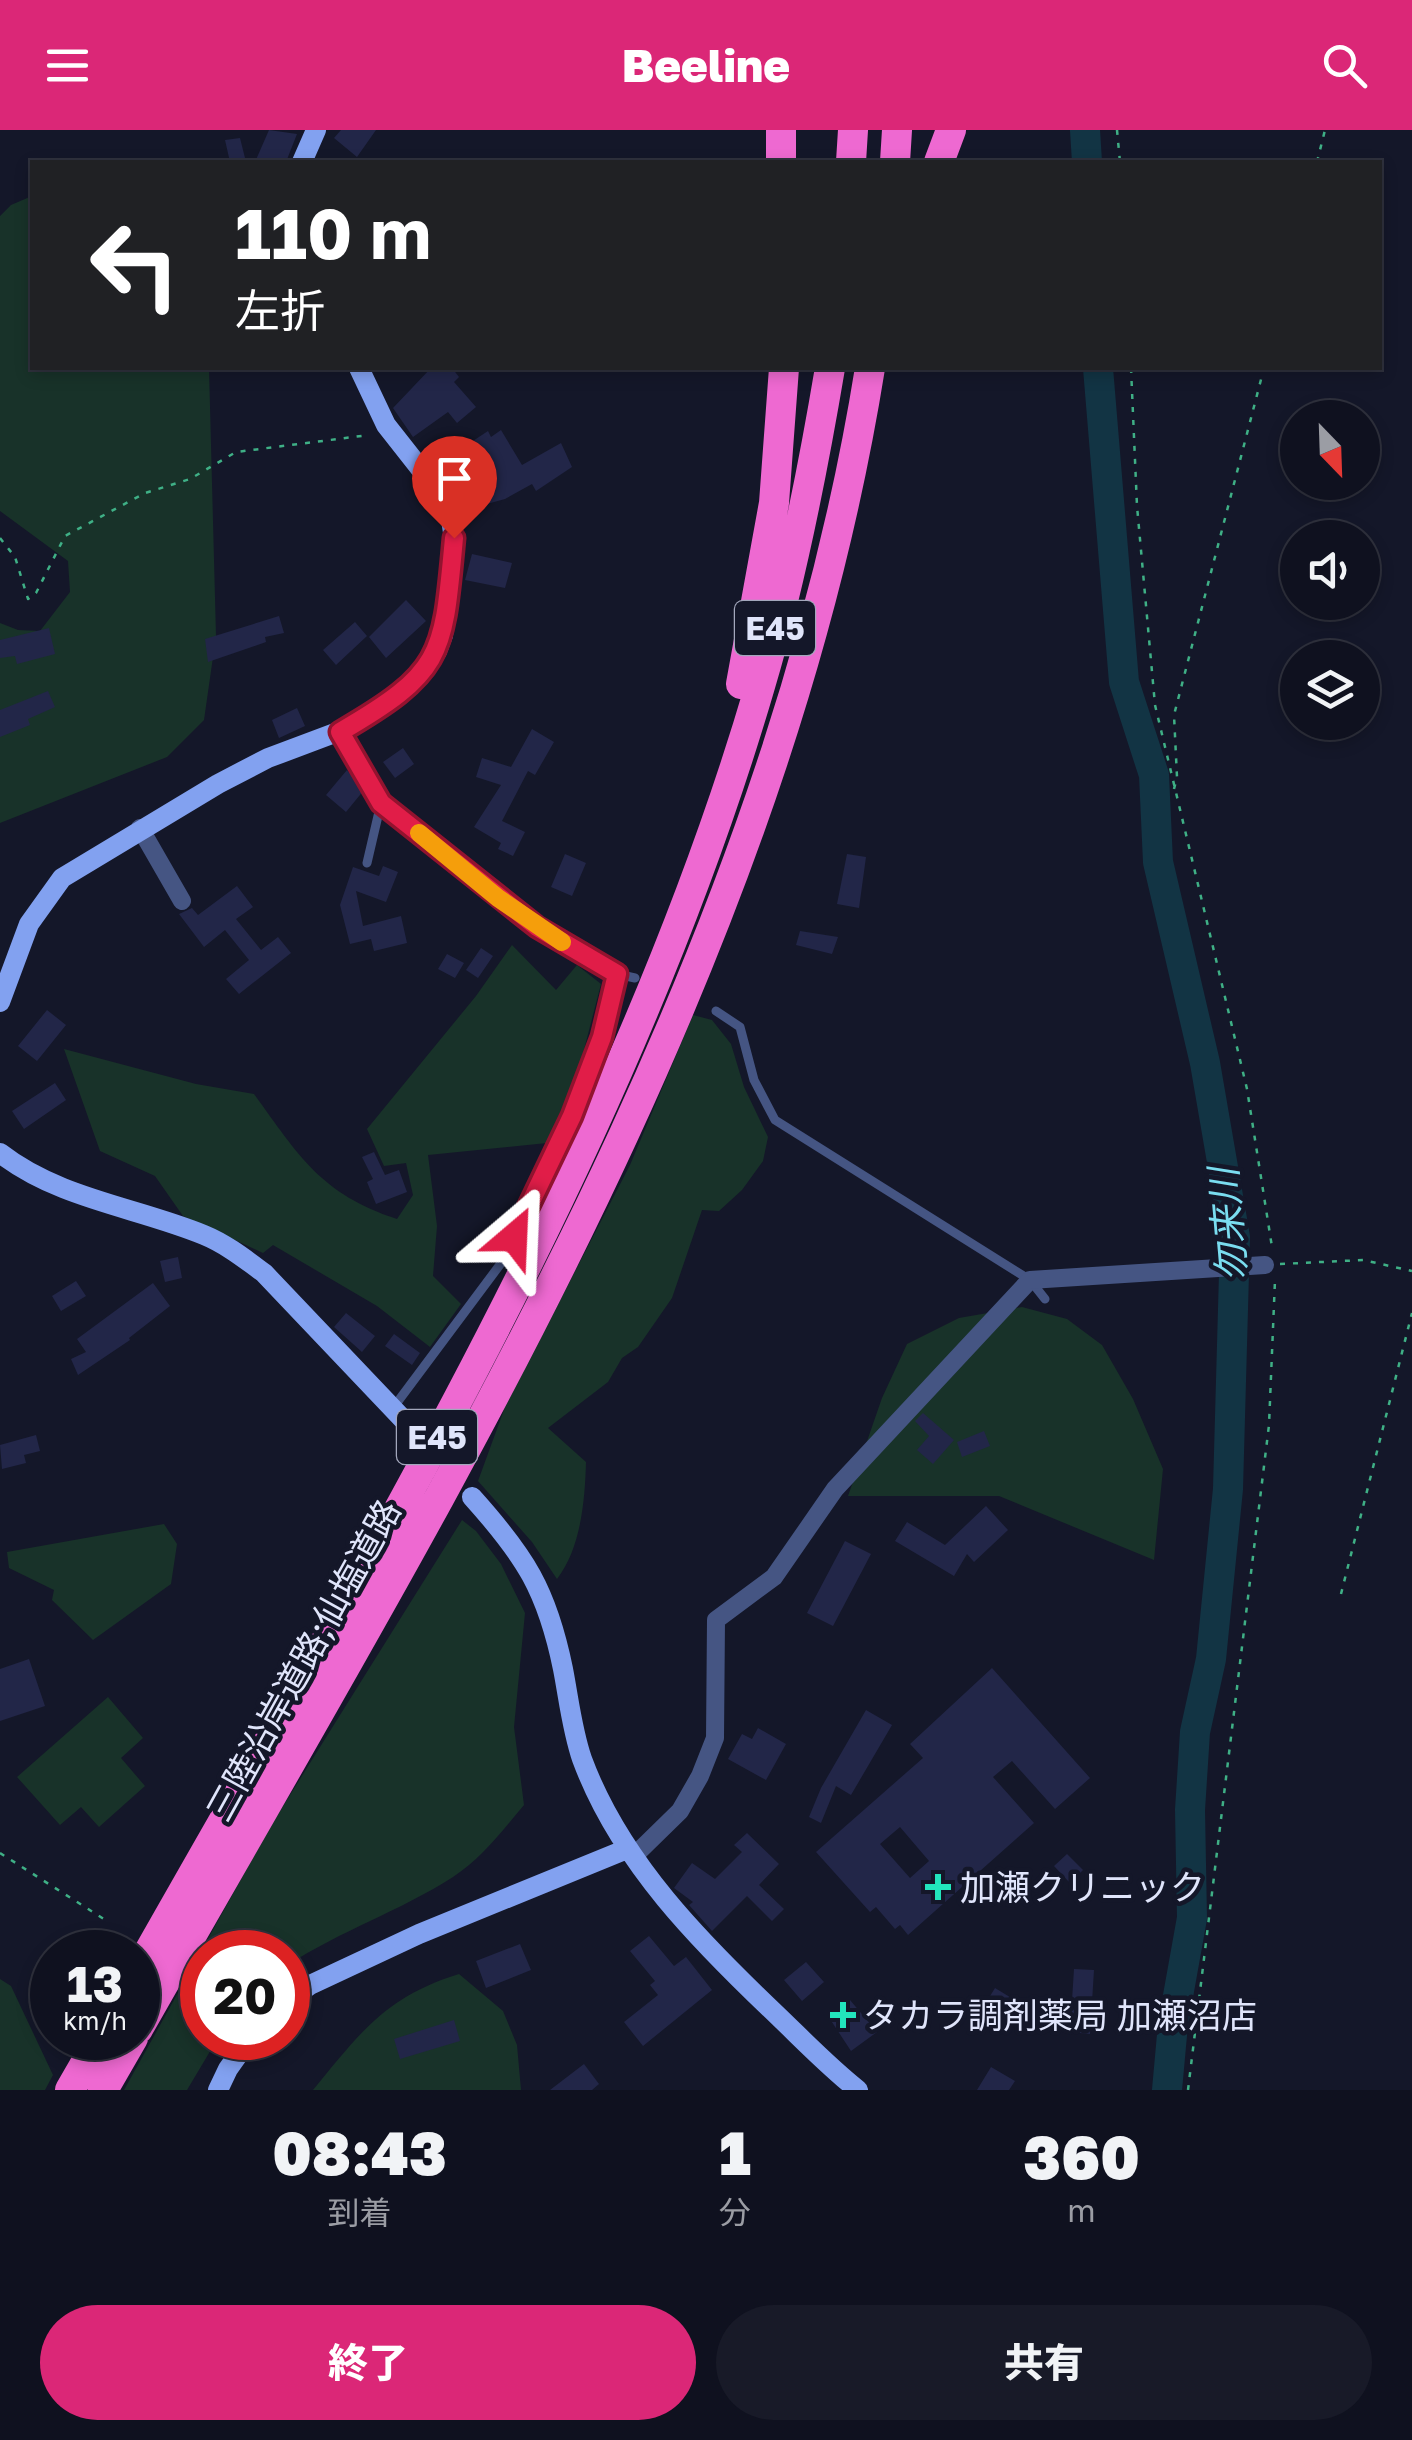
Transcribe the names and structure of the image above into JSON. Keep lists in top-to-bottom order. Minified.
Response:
{"streets":{"highway":["E45","三陸沿岸道路;仙塩道路"]},"water":["勿来川"],"places":{"health":["加瀬クリニック","タカラ調剤薬局 加瀬沼店"]},"north":"bottom right","page":{"header":"Beeline","turn":["110 m","左折"],"speed":"13 km/h","limit":"20","eta":["08:43","到着","1","分","360","m"],"buttons":["終了","共有"]}}
